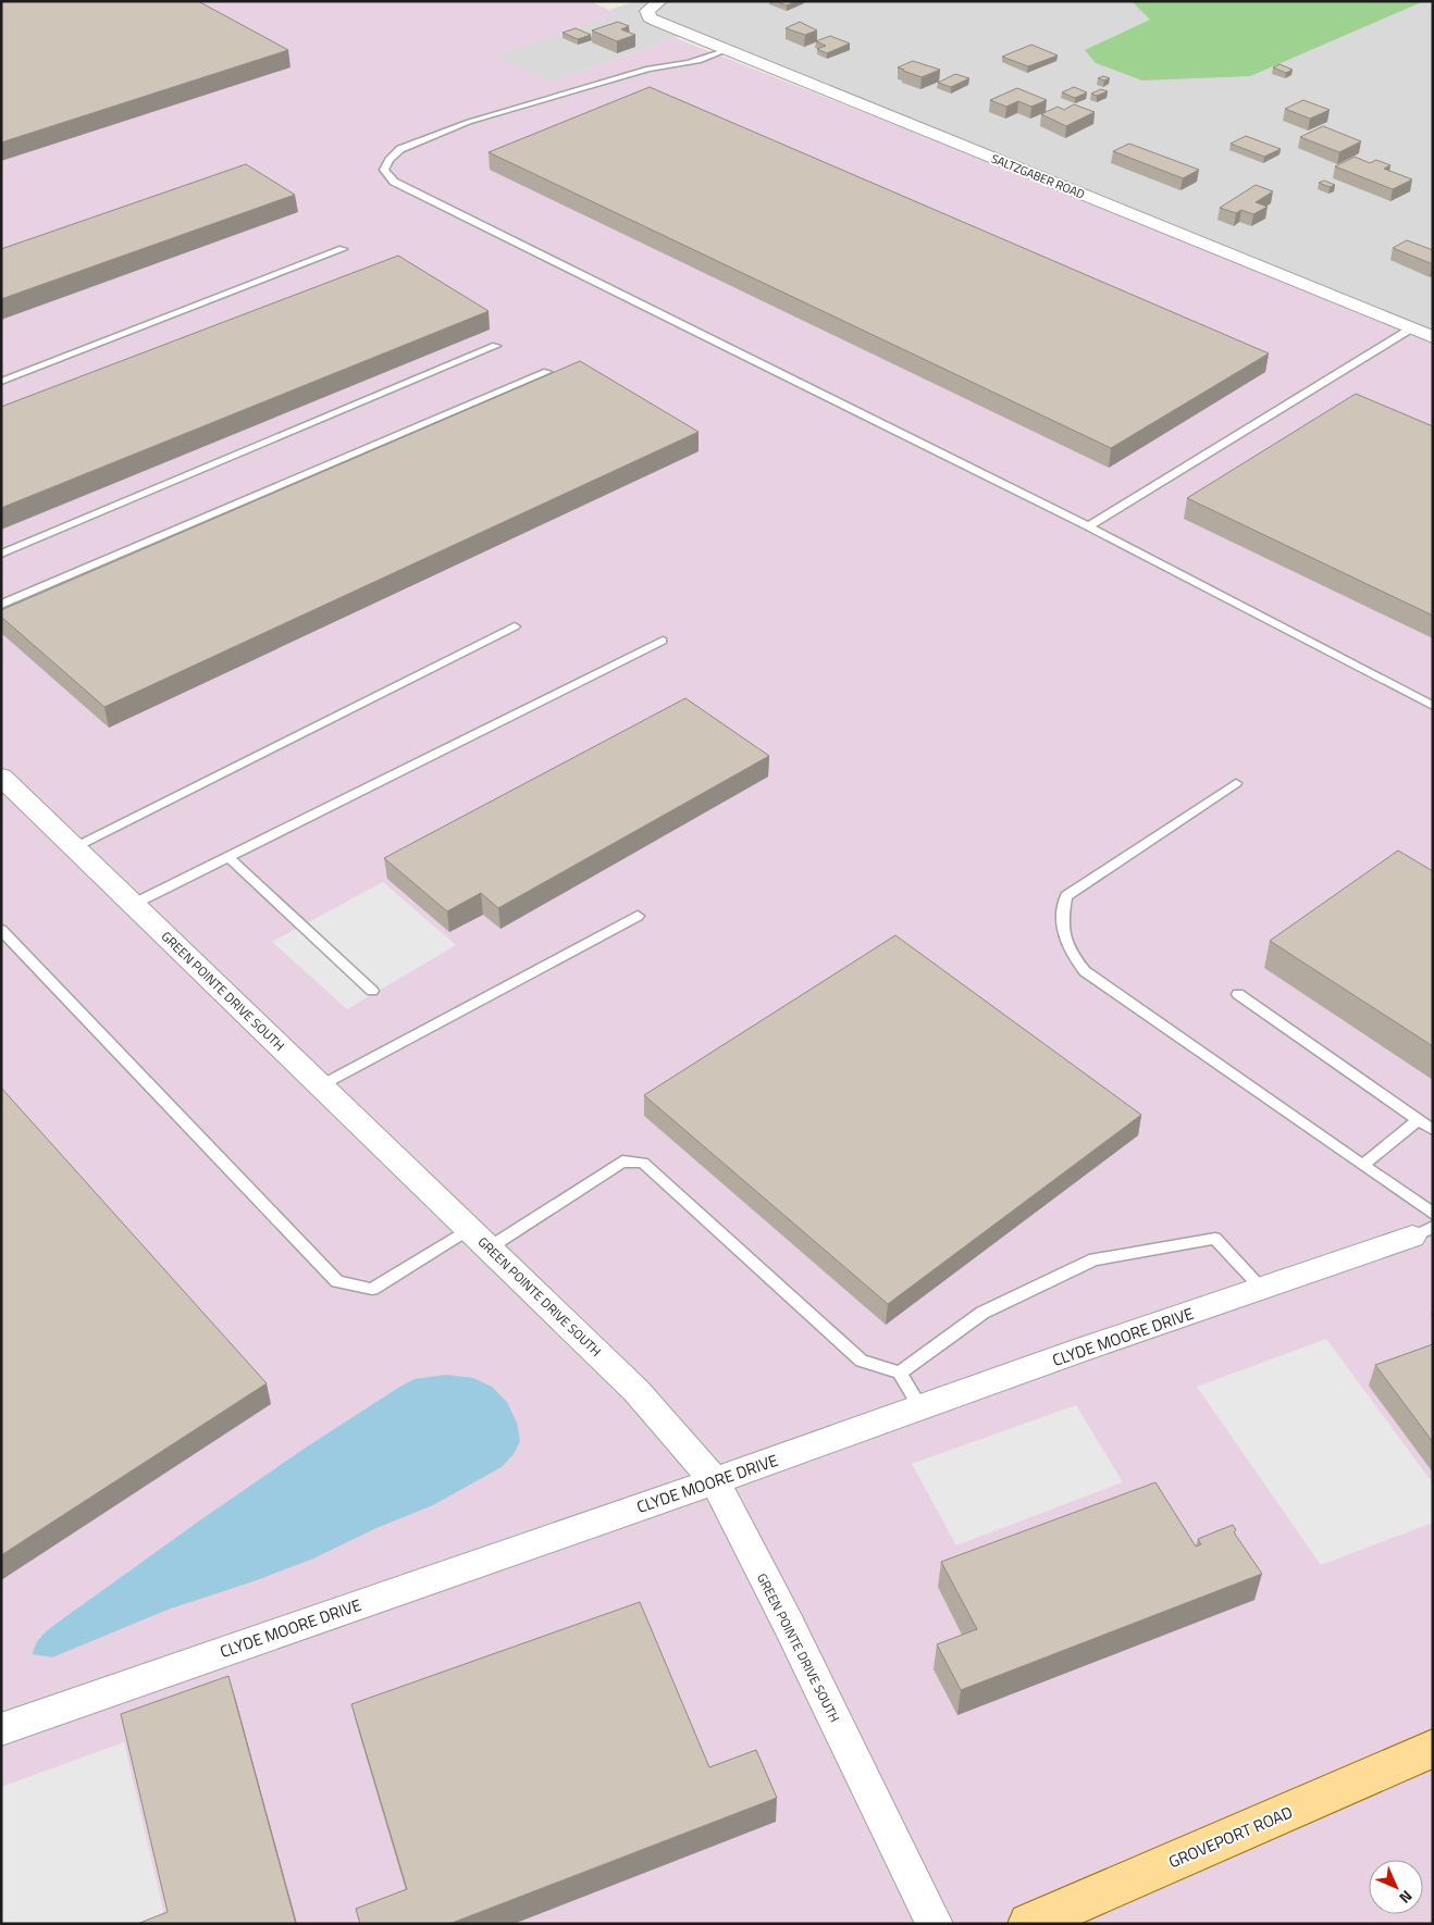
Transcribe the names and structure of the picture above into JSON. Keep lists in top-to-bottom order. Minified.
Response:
{"streets":{"main road":["GROVEPORT ROAD"],"street":["SALTZGABER ROAD","GREEN POINTE DRIVE SOUTH","CLYDE MOORE DRIVE"]},"crossings":[["GREEN POINTE DRIVE SOUTH","CLYDE MOORE DRIVE"]],"north":"bottom right"}
